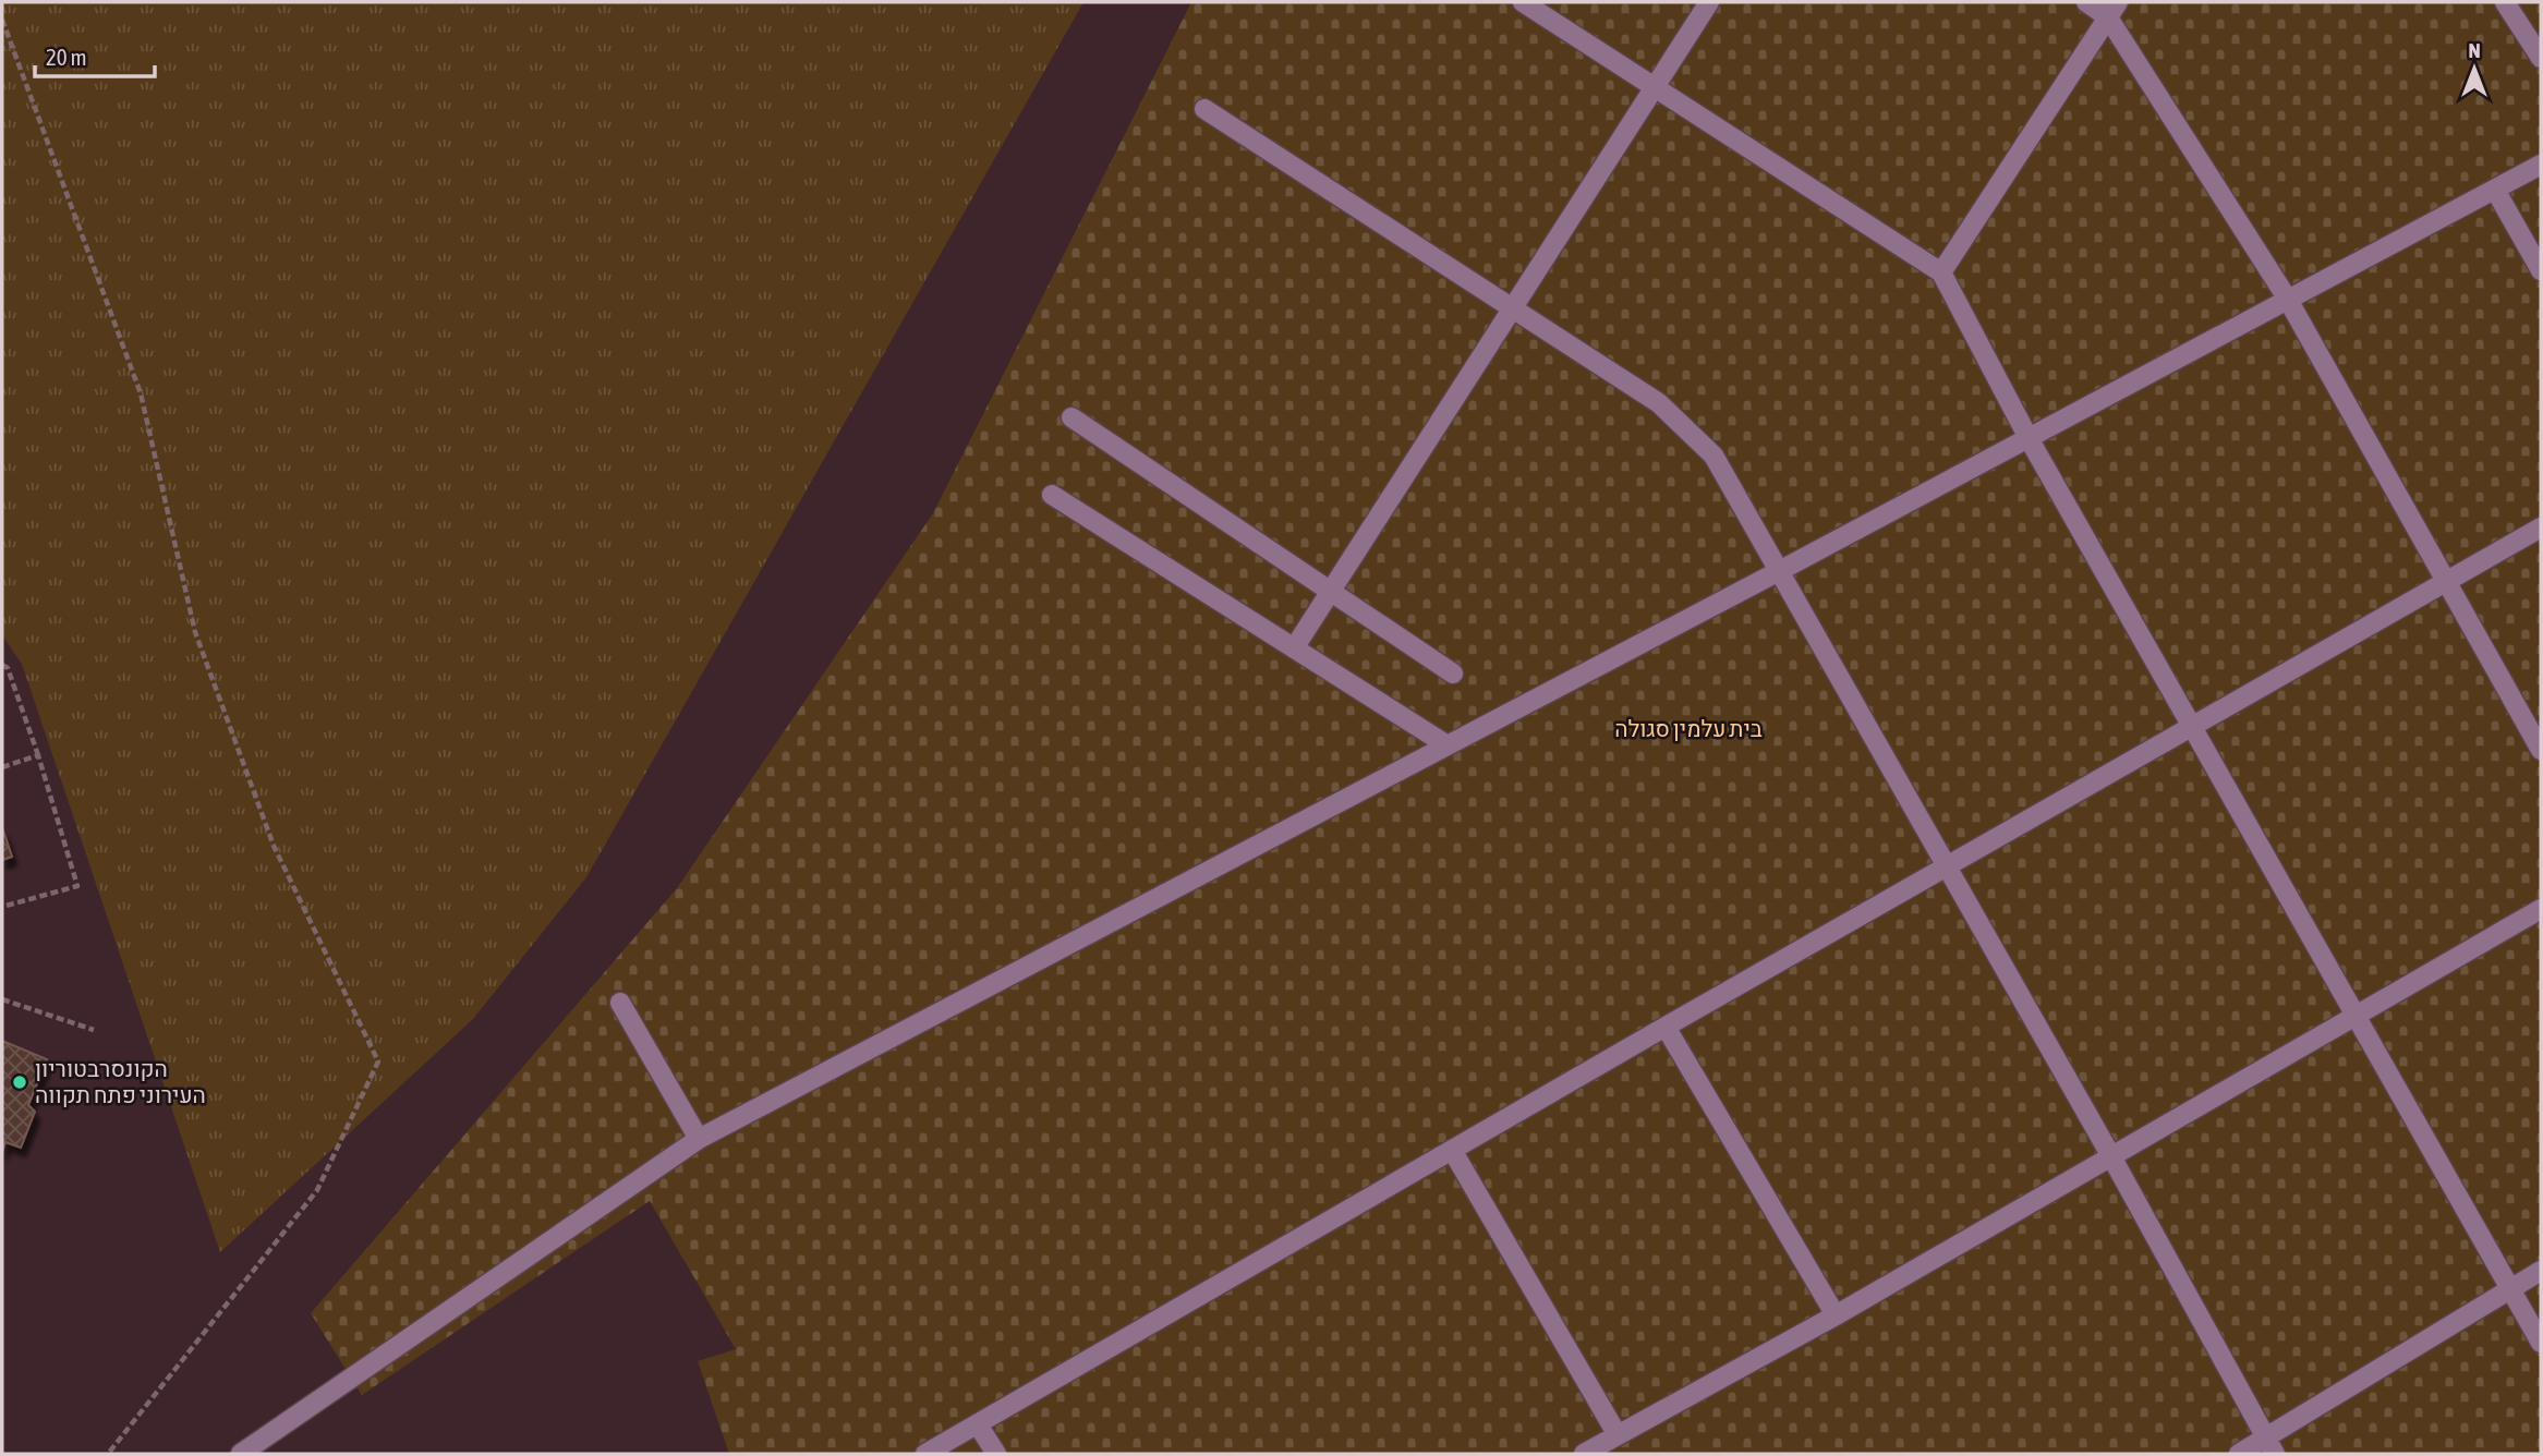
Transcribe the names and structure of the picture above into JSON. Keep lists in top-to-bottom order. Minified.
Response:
{"parks":["בית עלמין סגולה"],"places":["הקונסרבטוריון העירוני פתח תקווה"],"scale_bar":"20 m","north":"top"}
